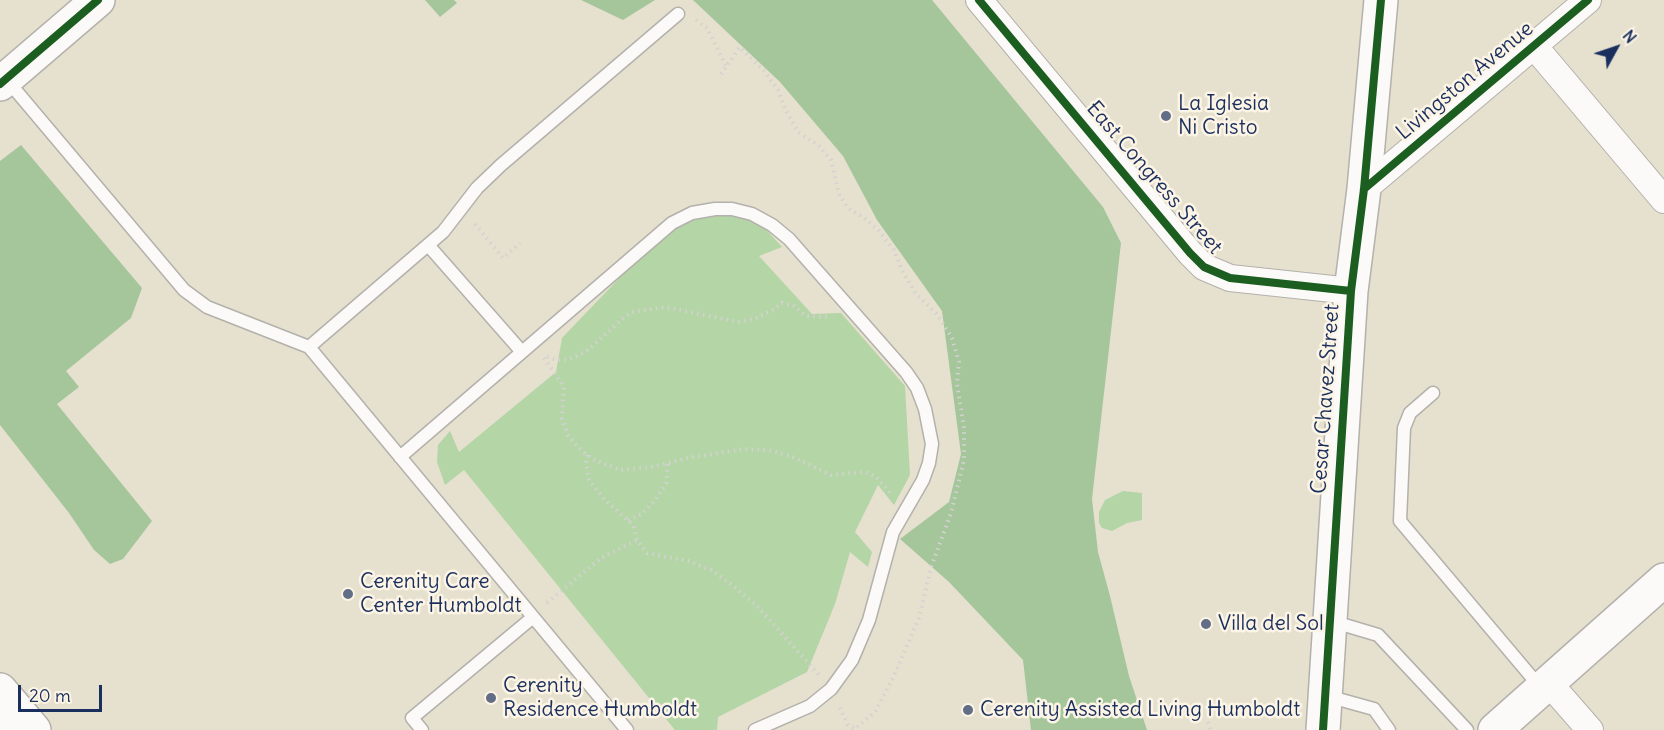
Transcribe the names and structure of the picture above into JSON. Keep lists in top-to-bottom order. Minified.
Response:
{"streets":{"main road":["Cesar Chavez Street"],"street":["Livingston Avenue","East Congress Street"]},"crossings":[["Livingston Avenue","Cesar Chavez Street"],["East Congress Street","Cesar Chavez Street"]],"places":["La Iglesia Ni Cristo","Cerenity Care Center Humboldt","Villa del Sol","Cerenity Residence Humboldt","Cerenity Assisted Living Humboldt"],"scale_bar":"20 m","north":"top right"}
